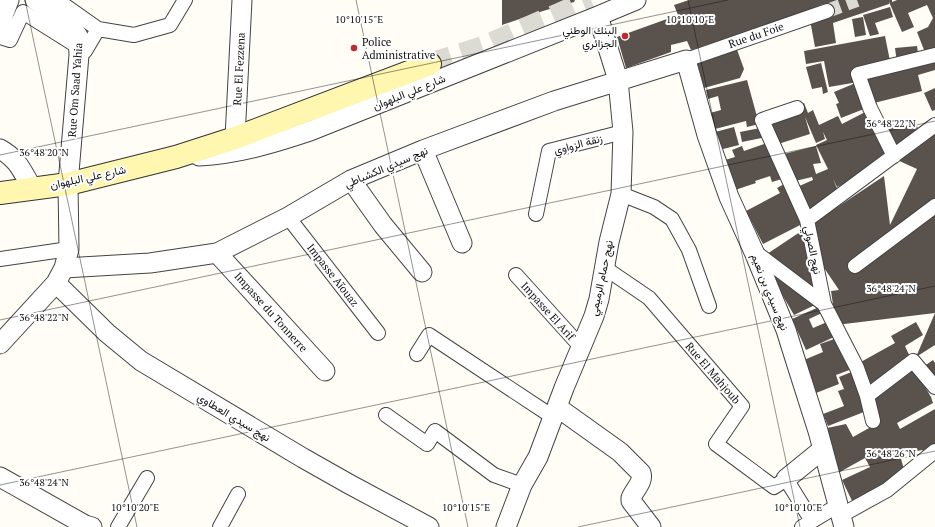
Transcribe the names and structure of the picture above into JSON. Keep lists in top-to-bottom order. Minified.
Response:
{"streets":{"main road":["شارع علي البلهوان"],"street":["Rue du Foie","Rue El Fezzena","Rue Om Saad Yahia","زنقة الزواوي","نهج سيدي الكشباطي","نهج الصولي","Impasse Aĩouaz","نهج حمام الرميمي","نهج سيدي بن نعيم","Impasse El Arif","Impasse du Tonnerre","Rue El Mahjoub","نهج سيدي العطاوي"]},"crossings":[["Rue du Foie","نهج سيدي الكشباطي"],["Rue du Foie","نهج سيدي بن نعيم"],["Rue El Fezzena","شارع علي البلهوان"],["Rue Om Saad Yahia","شارع علي البلهوان"],["Rue Om Saad Yahia","نهج سيدي الكشباطي"],["Rue Om Saad Yahia","نهج سيدي العطاوي"],["شارع علي البلهوان","نهج حمام الرميمي"],["زنقة الزواوي","نهج حمام الرميمي"],["نهج سيدي الكشباطي","Impasse Aĩouaz"],["نهج سيدي الكشباطي","نهج حمام الرميمي"],["نهج سيدي الكشباطي","نهج سيدي بن نعيم"],["نهج سيدي الكشباطي","Impasse du Tonnerre"],["نهج سيدي الكشباطي","نهج سيدي العطاوي"],["نهج الصولي","نهج سيدي بن نعيم"],["نهج حمام الرميمي","Impasse El Arif"],["نهج حمام الرميمي","Rue El Mahjoub"]],"places":["البنك الوطني الجزائري","Police Administrative"],"coordinates":["10°10'15\"E","10°10'10\"E","36°48'22\"N","36°48'20\"N","36°48'24\"N","36°48'26\"N","10°10'20\"E"]}
